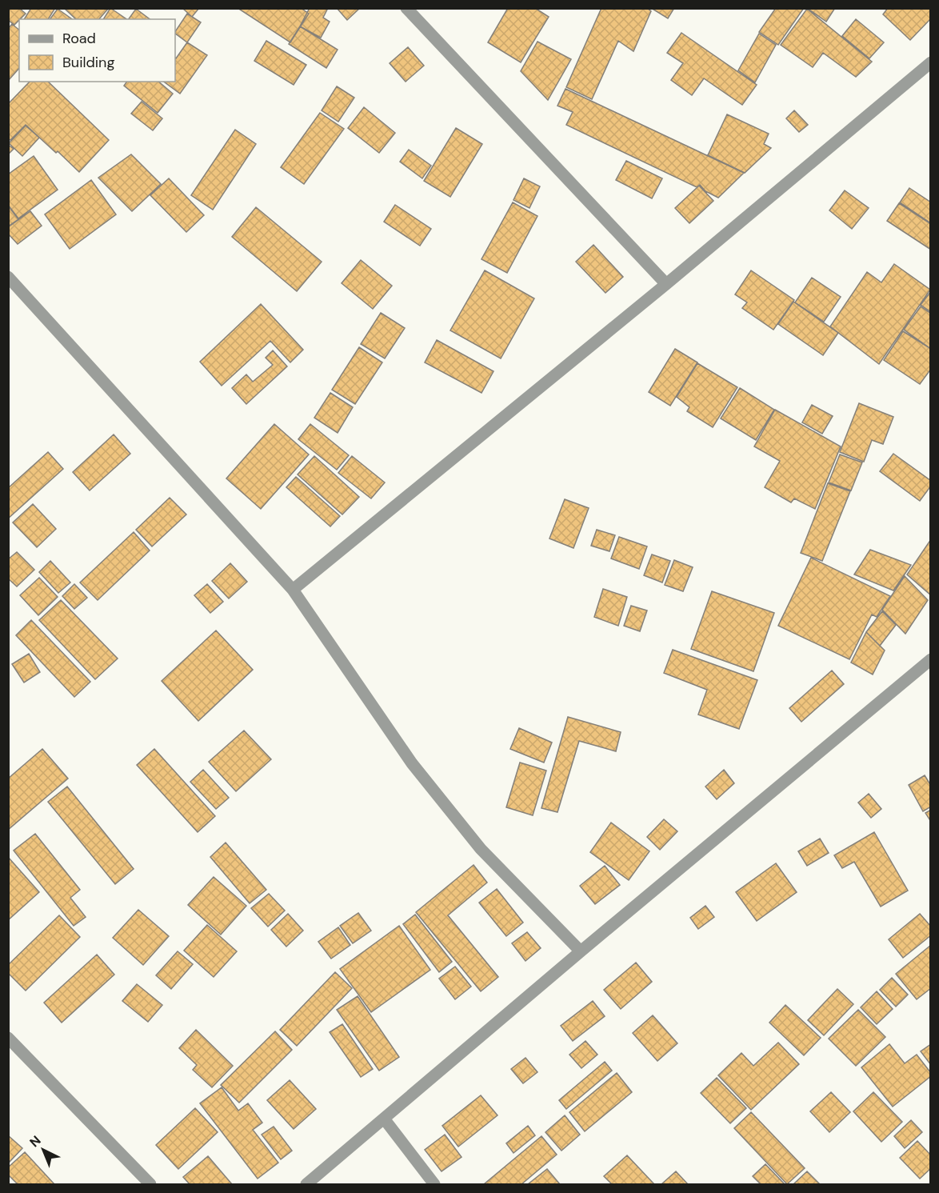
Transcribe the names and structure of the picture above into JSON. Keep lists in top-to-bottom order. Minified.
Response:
{"legend":["Road","Building"],"north":"top left"}
